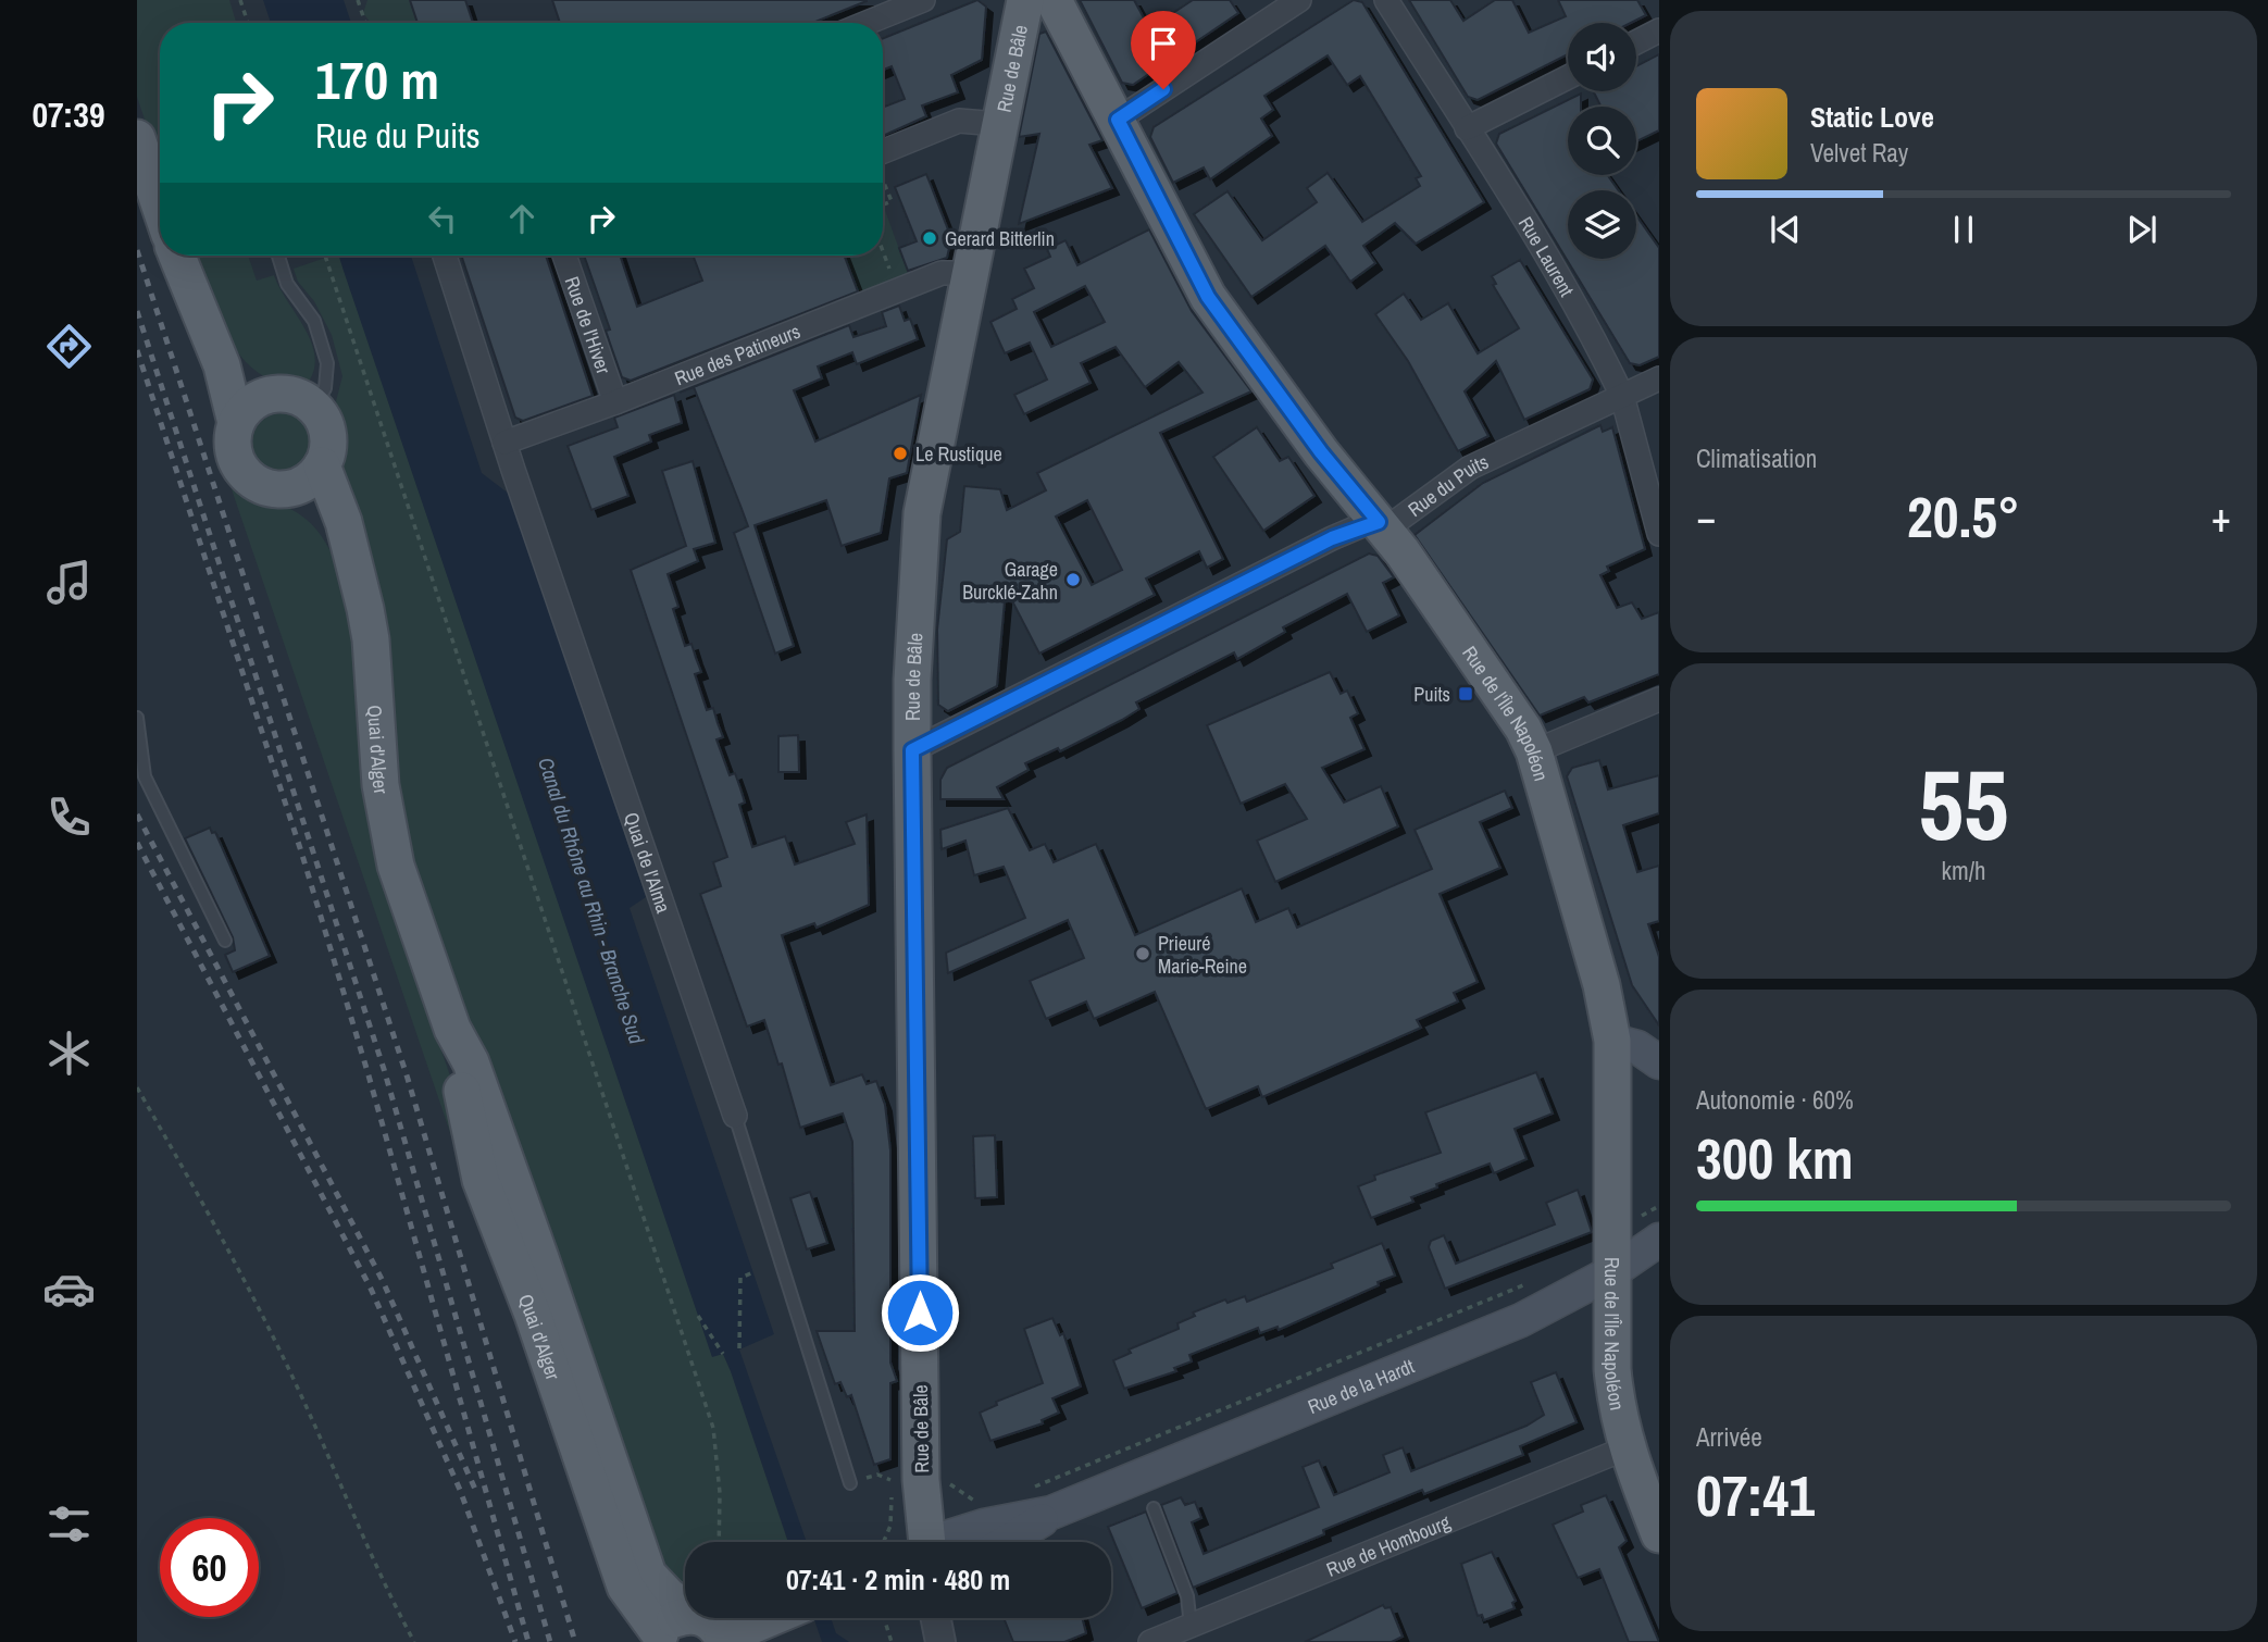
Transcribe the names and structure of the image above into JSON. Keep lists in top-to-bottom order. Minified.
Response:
{"streets":{"main road":["Rue de Bâle","Rue de l'Île Napoléon","Quai d'Alger","Rue de la Hardt"],"street":["Rue Laurent","Rue de l'Hiver","Rue des Patineurs","Rue du Puits","Quai de l'Alma","Rue de Hombourg"]},"crossings":[["Rue de Bâle","Rue des Patineurs"],["Rue de Bâle","Rue du Puits"],["Rue Laurent","Rue du Puits"],["Rue de l'Hiver","Rue des Patineurs"],["Rue des Patineurs","Quai de l'Alma"],["Rue du Puits","Rue de l'Île Napoléon"],["Rue de l'Île Napoléon","Rue de la Hardt"],["Rue de l'Île Napoléon","Rue de Hombourg"]],"water":["Canal du Rhône au Rhin - Branche Sud"],"places":{"other":["Gerard Bitterlin","Le Rustique","Garage Burcklé-Zahn","Prieuré Marie-Reine"],"transit":["Puits"]},"page":{"tabs":"07:39","turn":["170 m","Rue du Puits"],"song":["Static Love","Velvet Ray"],"tile":["Climatisation",["55","km/h"],["Autonomie · 60%","300 km"],["Arrivée","07:41"]],"heat":["−","20.5°","+"],"limit":"60","trip":"07:41 · 2 min · 480 m"}}
